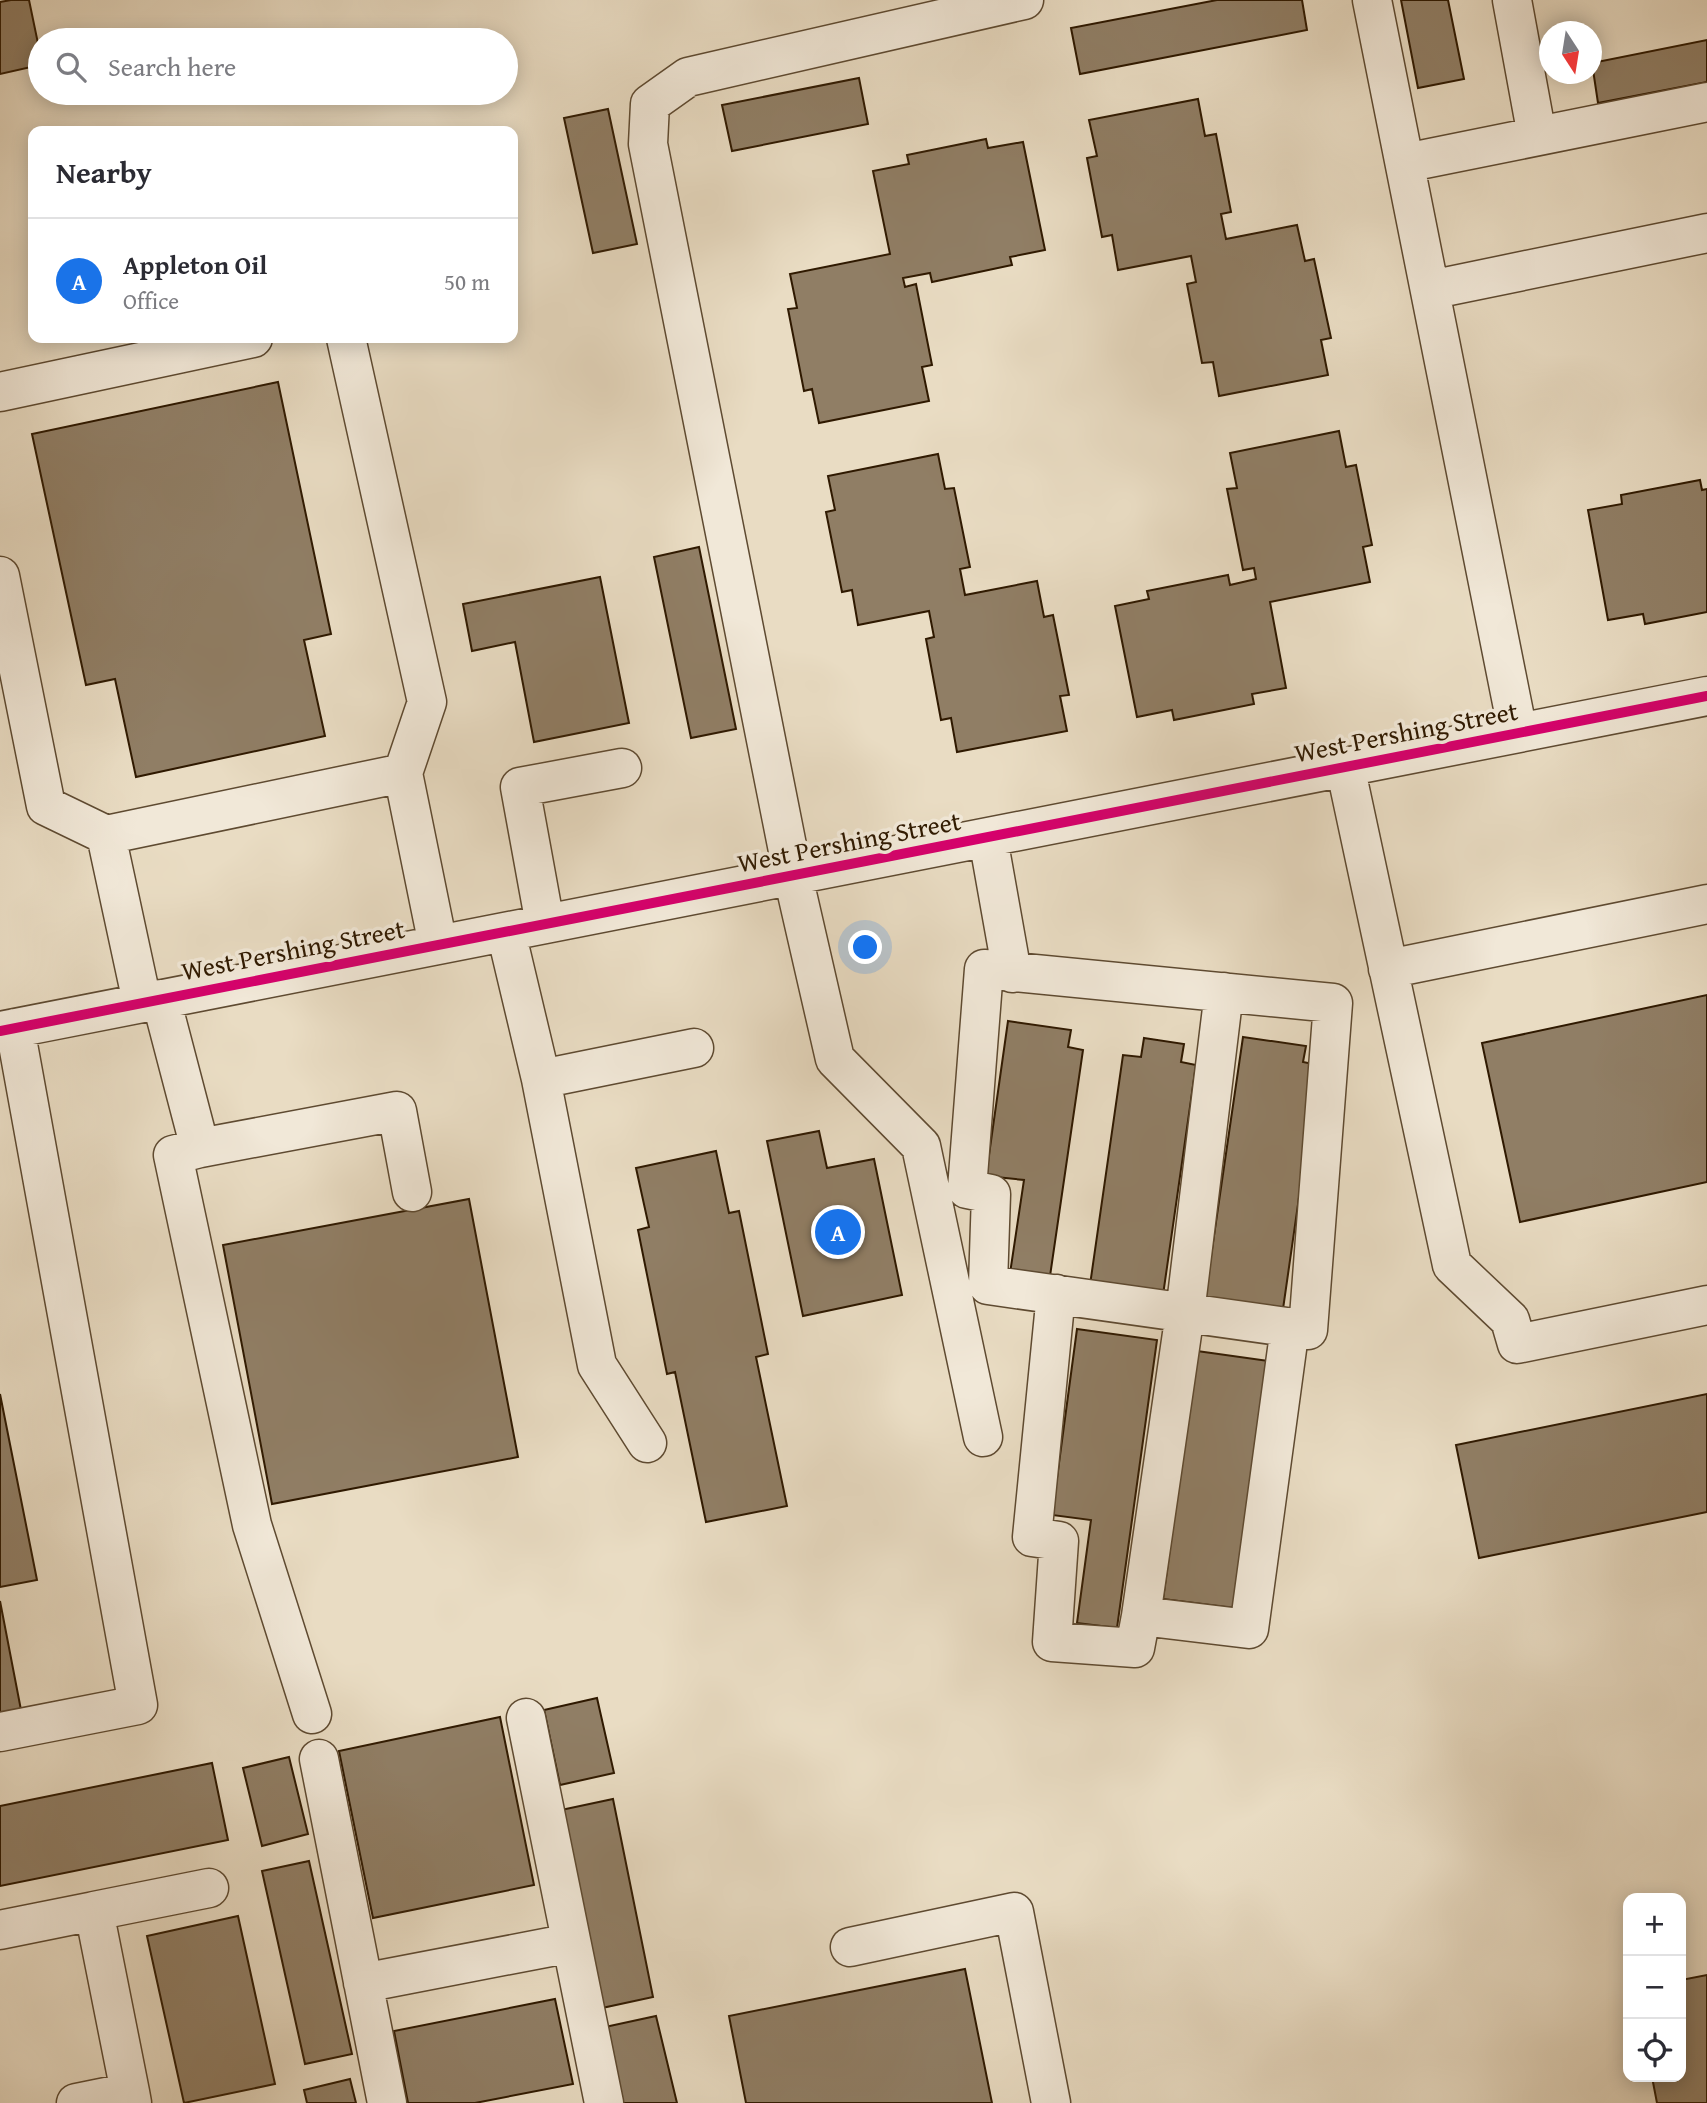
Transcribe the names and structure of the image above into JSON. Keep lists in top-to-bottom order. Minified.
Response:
{"streets":{"street":["West Pershing Street"]},"north":"bottom","page":{"search":"Search here","heading":"Nearby","list":[{"mark":"A","name":"Appleton Oil","note":"Office","value":"50 m"}],"pins":"A","map_buttons":["+","−"]}}
